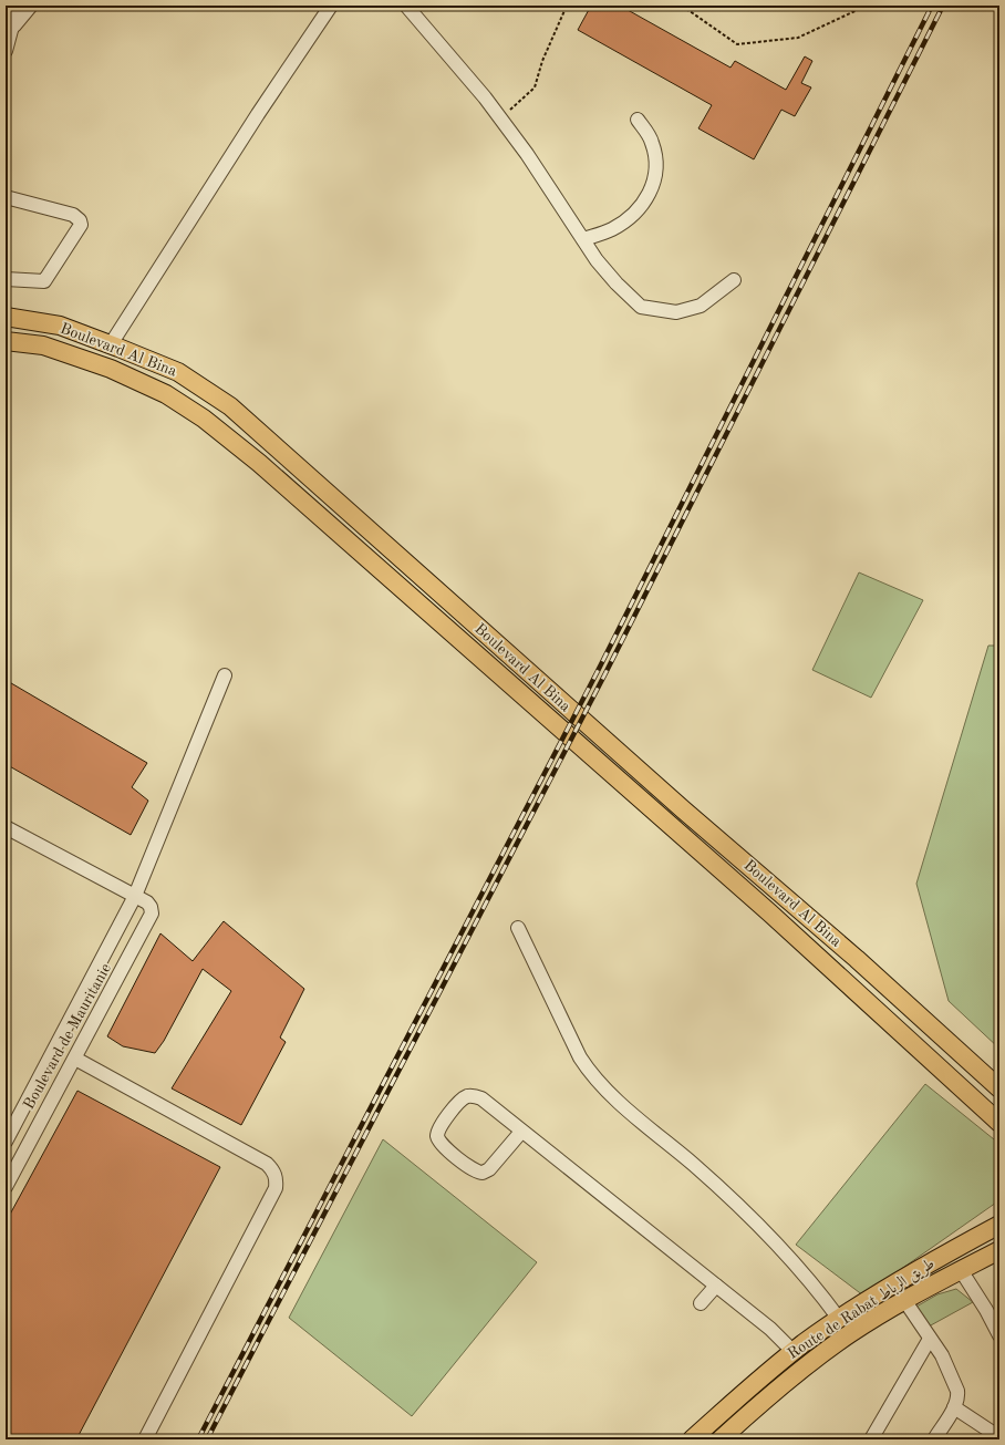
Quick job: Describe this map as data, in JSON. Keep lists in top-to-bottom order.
{
  "streets": {
    "main road": ["Boulevard Al Bina", "Route de Rabat طريق الرباط"],
    "street": ["Boulevard de Mauritanie"]
  }
}
